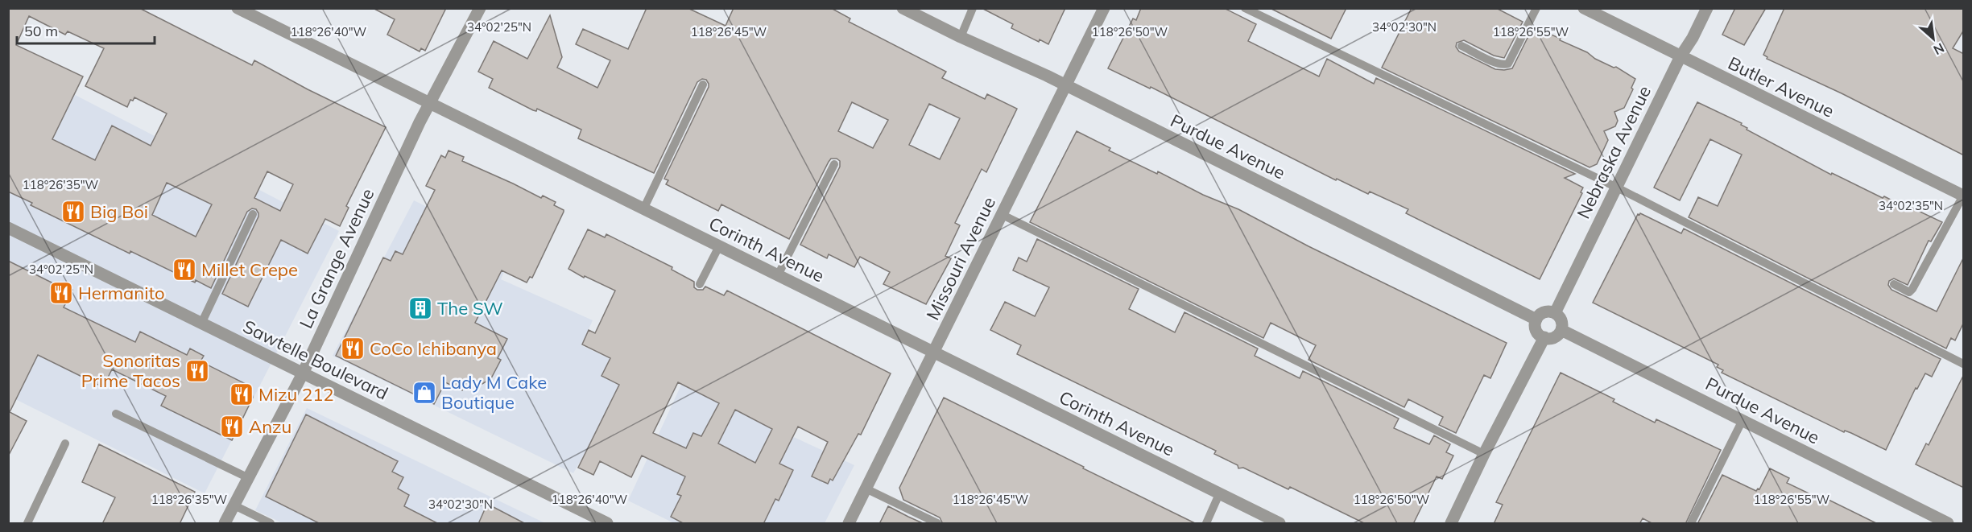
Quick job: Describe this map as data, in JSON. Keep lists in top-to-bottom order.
{
  "streets": {
    "street": [
      "Butler Avenue",
      "Purdue Avenue",
      "Nebraska Avenue",
      "Corinth Avenue",
      "La Grange Avenue",
      "Missouri Avenue",
      "Sawtelle Boulevard"
    ]
  },
  "crossings": [
    ["Butler Avenue", "Nebraska Avenue"],
    ["Purdue Avenue", "Nebraska Avenue"],
    ["Purdue Avenue", "Missouri Avenue"],
    ["Corinth Avenue", "La Grange Avenue"],
    ["Corinth Avenue", "Missouri Avenue"],
    ["La Grange Avenue", "Sawtelle Boulevard"]
  ],
  "places": {
    "restaurant": [
      "Big Boi",
      "Millet Crepe",
      "Hermanito",
      "CoCo Ichibanya",
      "Sonoritas Prime Tacos",
      "Mizu 212",
      "Anzu"
    ],
    "building": ["The SW"],
    "shop": ["Lady M Cake Boutique"]
  },
  "scale_bar": "50 m",
  "north": "bottom right",
  "coordinates": [
    "34°02'25\"N",
    "34°02'30\"N",
    "118°26'40\"W",
    "118°26'45\"W",
    "118°26'50\"W",
    "118°26'55\"W",
    "118°26'35\"W",
    "34°02'35\"N"
  ]
}
